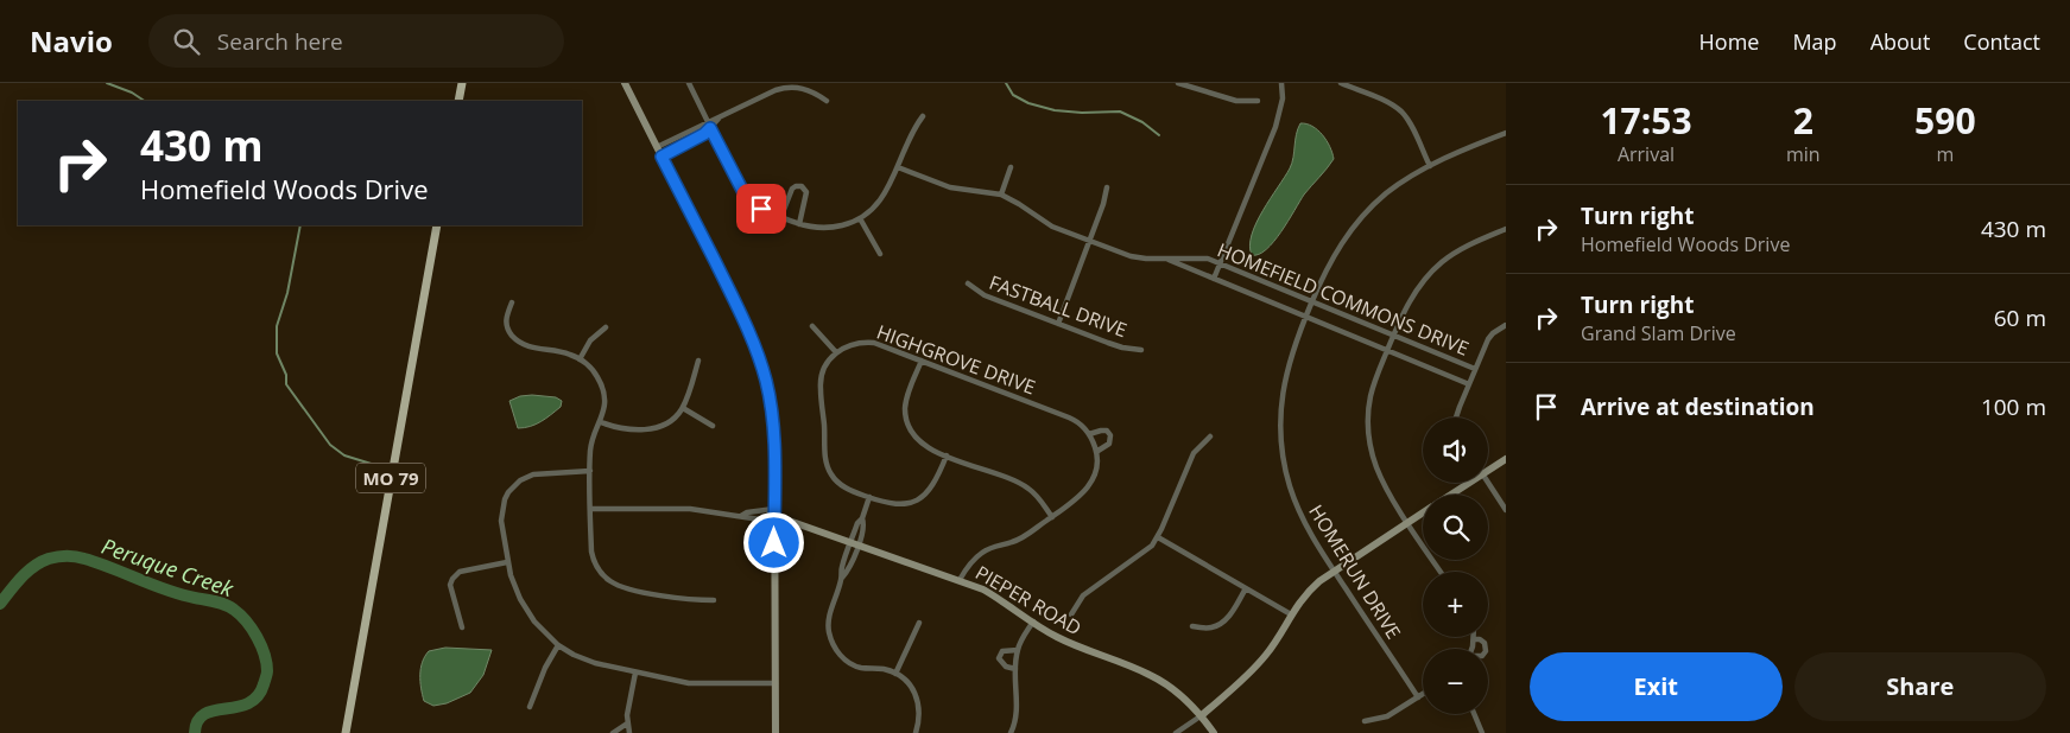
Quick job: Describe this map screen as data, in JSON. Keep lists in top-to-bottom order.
{
  "streets": {
    "main road": ["MO 79"],
    "street": [
      "HOMEFIELD COMMONS DRIVE",
      "FASTBALL DRIVE",
      "HIGHGROVE DRIVE",
      "HOMERUN DRIVE",
      "PIEPER ROAD"
    ]
  },
  "crossings": [
    ["HOMEFIELD COMMONS DRIVE", "HOMERUN DRIVE"],
    ["HIGHGROVE DRIVE", "PIEPER ROAD"]
  ],
  "water": ["Peruque Creek"],
  "page": {
    "header": "Navio",
    "search": "Search here",
    "nav": [
      "Home",
      "Map",
      "About",
      "Contact"
    ],
    "eta": [
      "17:53",
      "Arrival",
      "2",
      "min",
      "590",
      "m"
    ],
    "turn": ["430 m", "Homefield Woods Drive"],
    "list": [
      {
        "name": "Turn right",
        "note": "Homefield Woods Drive",
        "value": "430 m"
      },
      {
        "name": "Turn right",
        "note": "Grand Slam Drive",
        "value": "60 m"
      },
      {
        "name": "Arrive at destination",
        "value": "100 m"
      }
    ],
    "map_buttons": ["+", "−"],
    "buttons": ["Exit", "Share"]
  }
}
